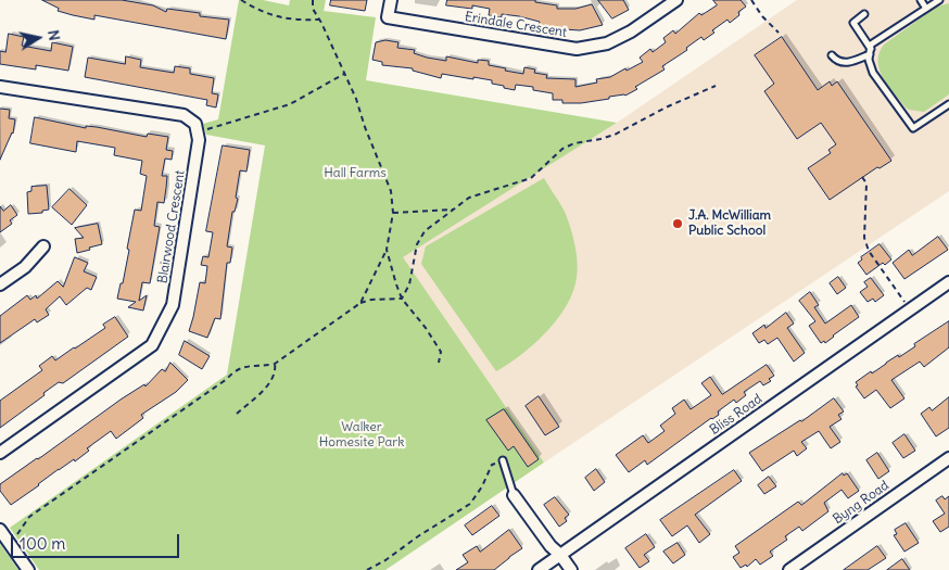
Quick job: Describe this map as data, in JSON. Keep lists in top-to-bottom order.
{
  "streets": {
    "street": [
      "Erindale Crescent",
      "Blairwood Crescent",
      "Bliss Road",
      "Byng Road"
    ]
  },
  "parks": ["Hall Farms", "Walker Homesite Park"],
  "places": ["J.A. McWilliam Public School"],
  "scale_bar": "100 m",
  "north": "right"
}
